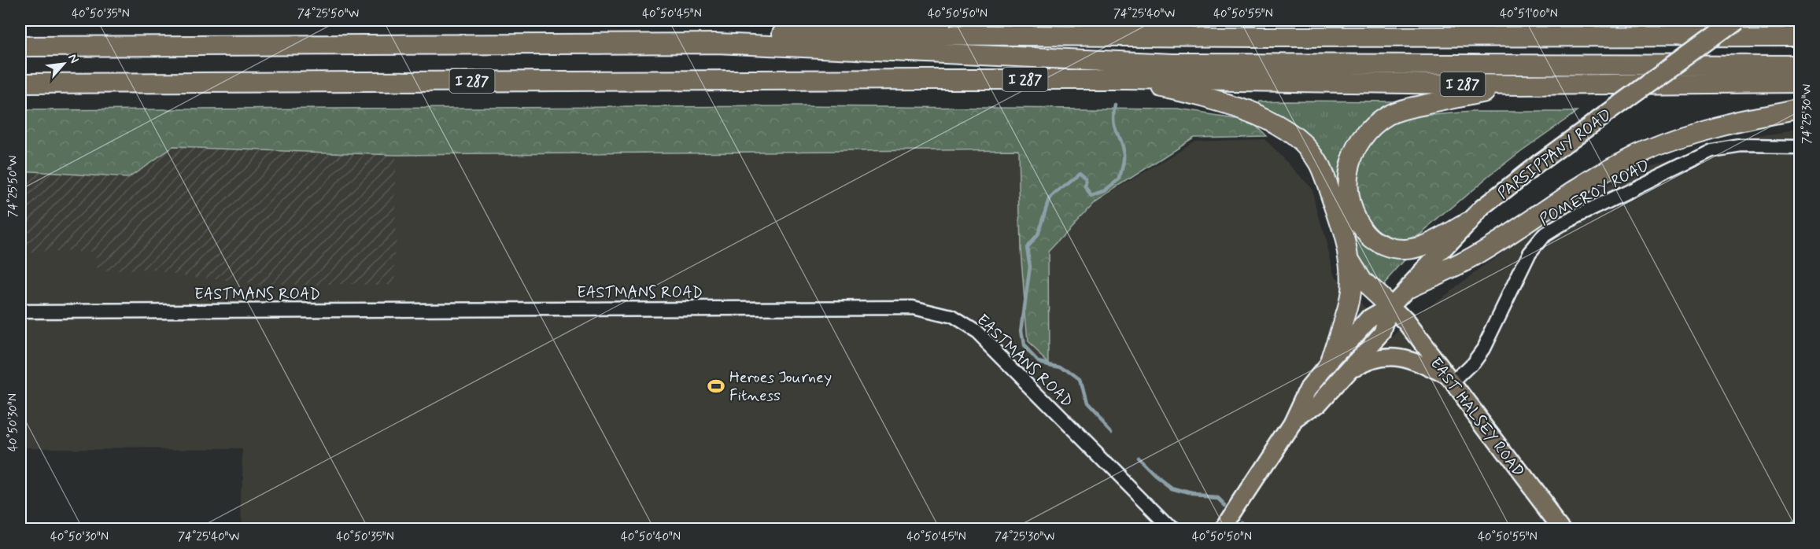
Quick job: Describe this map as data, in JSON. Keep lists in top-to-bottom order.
{
  "streets": {
    "highway": ["I 287"],
    "main road": ["PARSIPPANY ROAD", "EAST HALSEY ROAD"],
    "street": ["POMEROY ROAD", "EASTMANS ROAD"]
  },
  "crossings": [
    ["PARSIPPANY ROAD", "EAST HALSEY ROAD"],
    ["POMEROY ROAD", "EAST HALSEY ROAD"]
  ],
  "places": {
    "sports": ["Heroes Journey Fitness"]
  },
  "north": "top right",
  "coordinates": [
    "40°50'35\"N",
    "74°25'50\"W",
    "40°50'45\"N",
    "40°50'50\"N",
    "74°25'40\"W",
    "40°50'55\"N",
    "40°51'00\"N",
    "74°25'30\"W",
    "40°50'30\"N",
    "40°50'40\"N"
  ]
}
